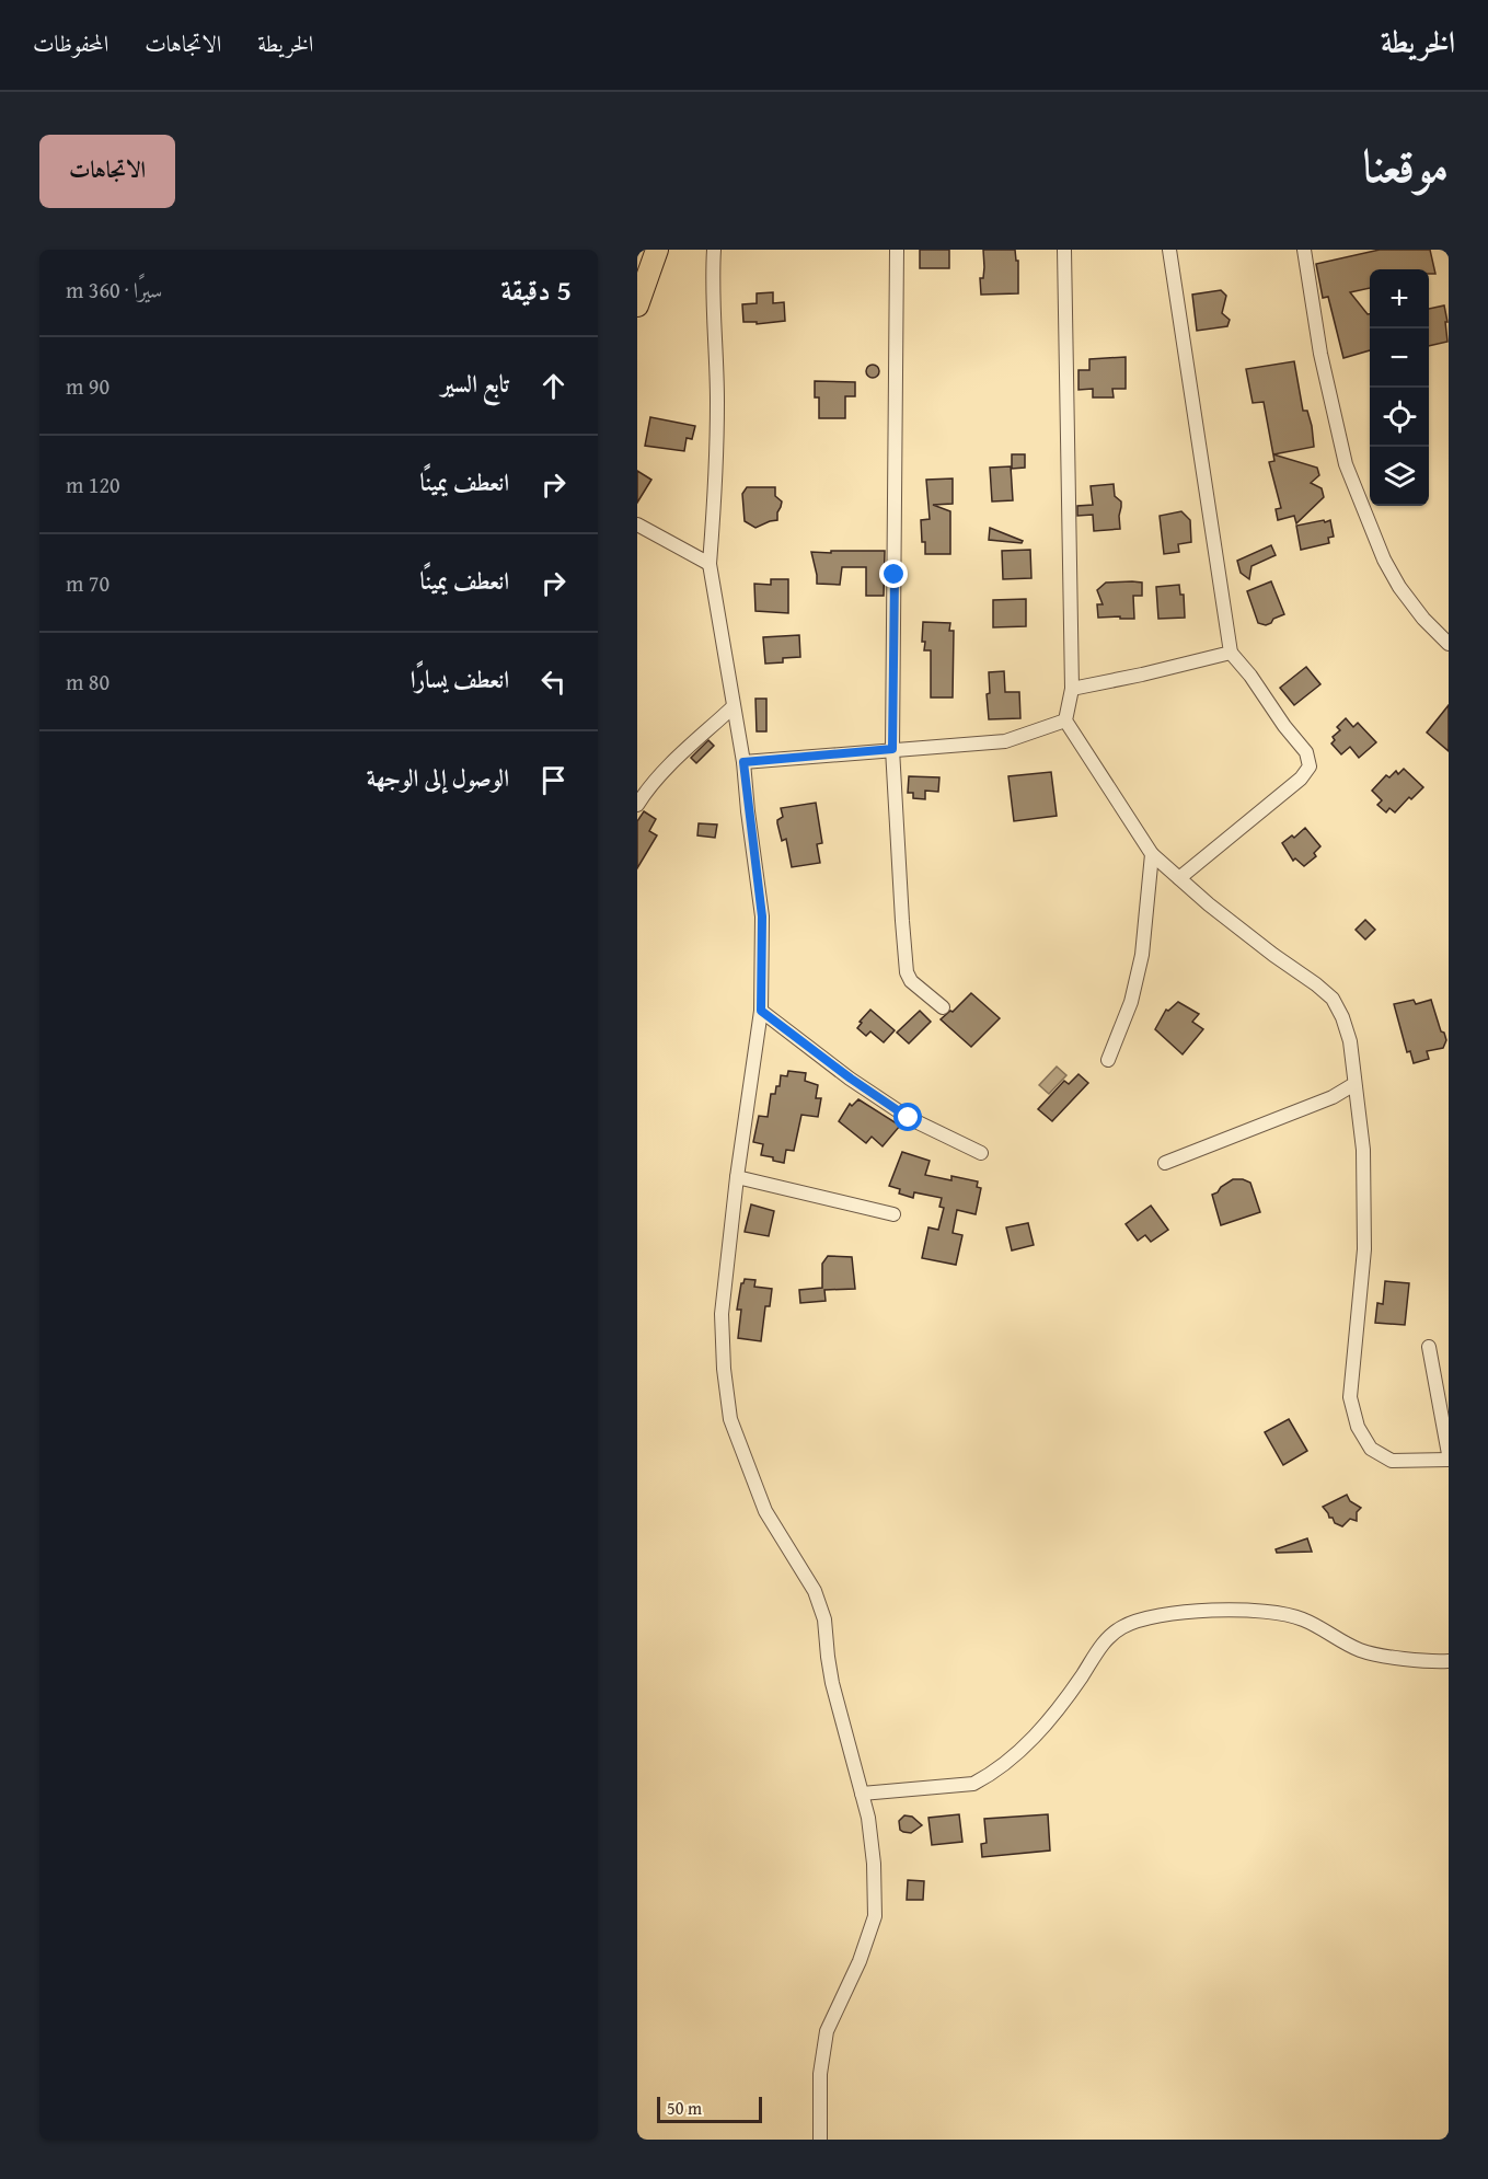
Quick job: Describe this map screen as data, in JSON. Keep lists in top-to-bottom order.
{
  "scale_bar": "50 m",
  "page": {
    "header": "الخريطة",
    "nav": ["الخريطة", "الاتجاهات", "المحفوظات"],
    "title": "موقعنا",
    "buttons": "الاتجاهات",
    "heading": ["5 دقيقة", "سيرًا · 360 m"],
    "map_buttons": ["+", "−"],
    "list": [
      ["تابع السير", "90 m"],
      ["انعطف يمينًا", "120 m"],
      ["انعطف يمينًا", "70 m"],
      ["انعطف يسارًا", "80 m"],
      "الوصول إلى الوجهة"
    ],
    "scale": "50 m"
  }
}
